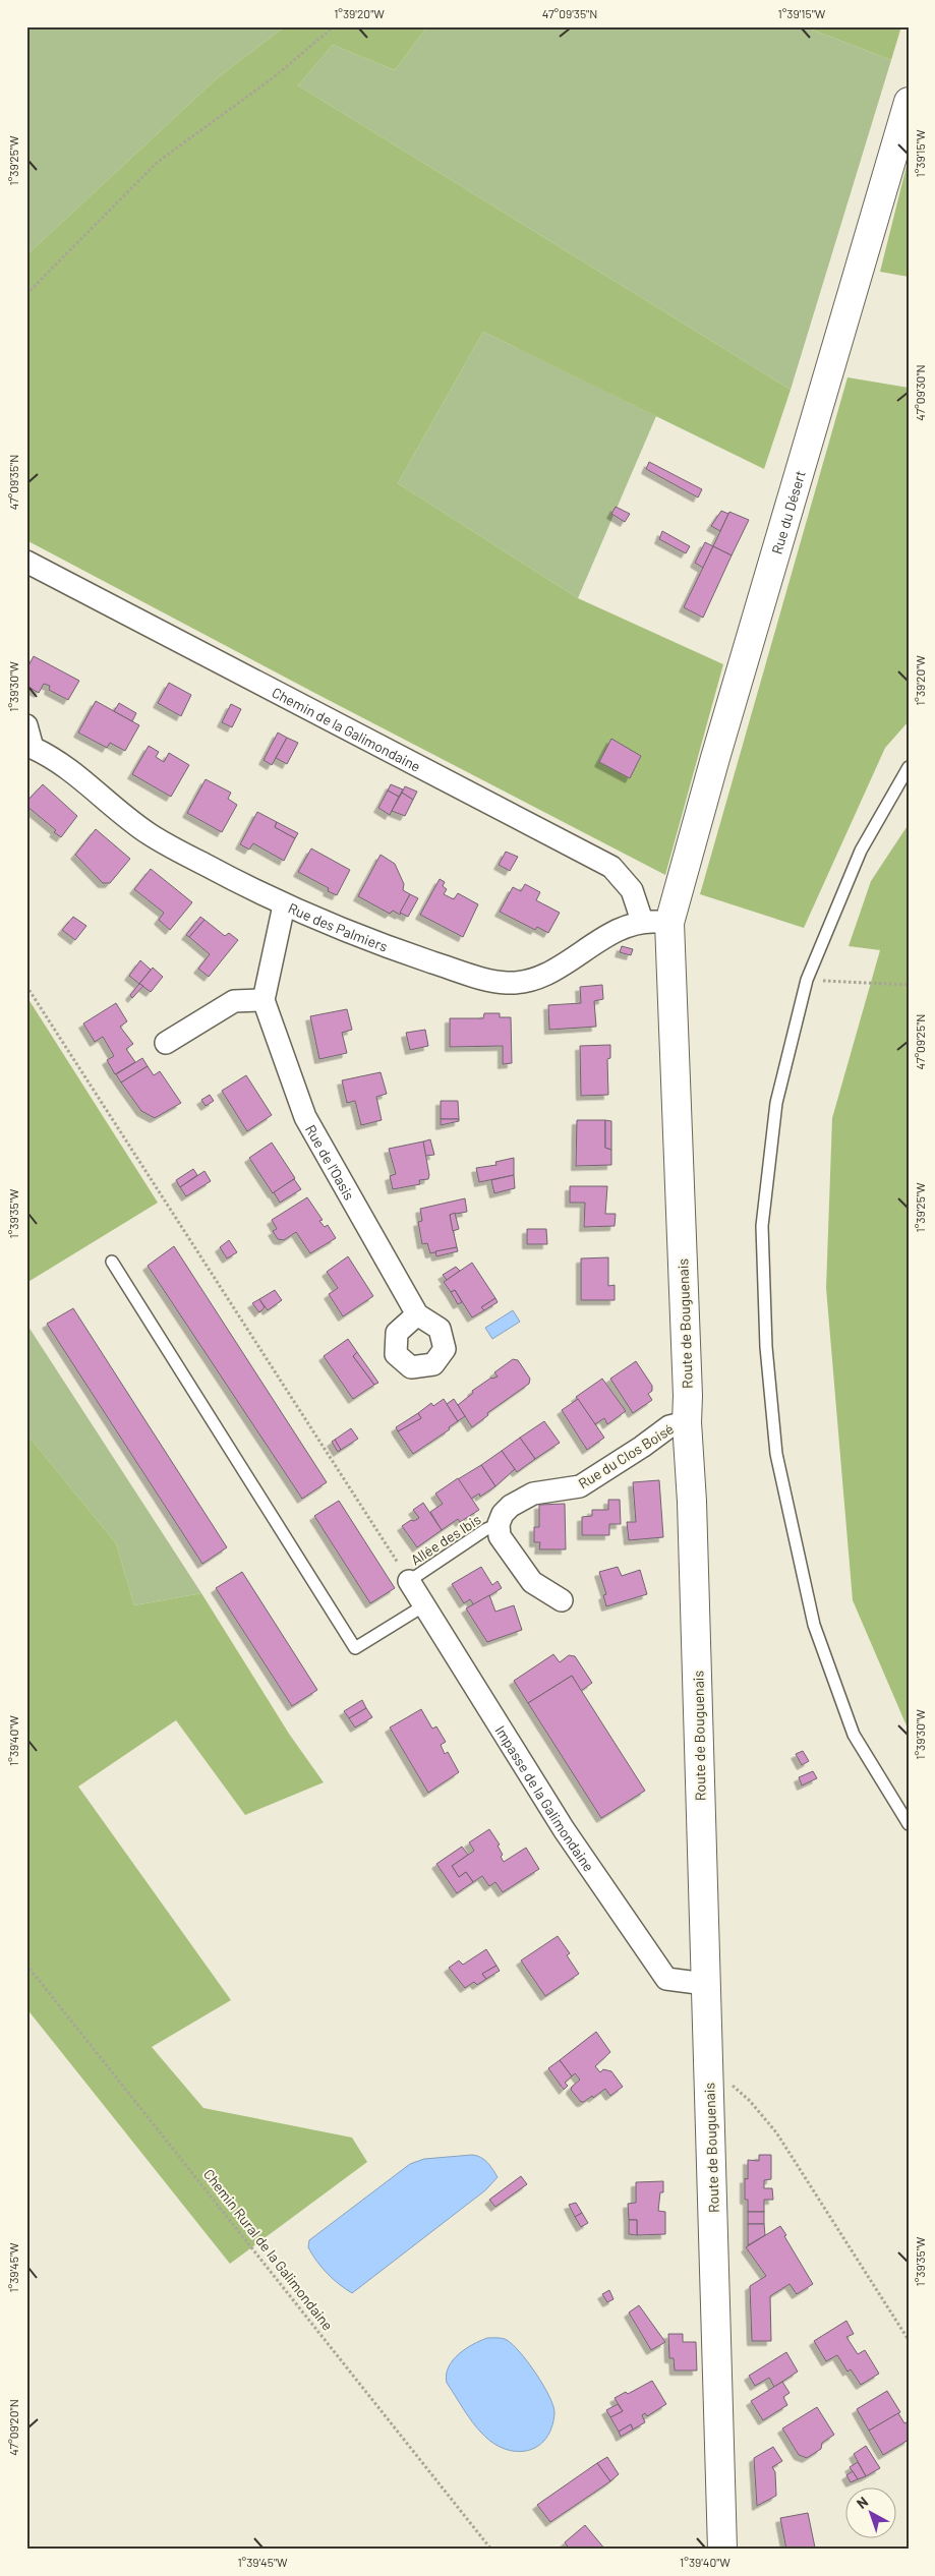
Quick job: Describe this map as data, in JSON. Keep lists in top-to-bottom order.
{
  "streets": {
    "street": [
      "Rue du Désert",
      "Chemin de la Galimondaine",
      "Rue des Palmiers",
      "Rue de l'Oasis",
      "Route de Bouguenais",
      "Rue du Clos Boisé",
      "Impasse de la Galimondaine"
    ],
    "lane": ["Allée des Ibis"],
    "path": ["Chemin Rural de la Galimondaine"]
  },
  "crossings": [
    ["Rue du Désert", "Chemin de la Galimondaine"],
    ["Rue du Désert", "Rue des Palmiers"],
    ["Rue du Désert", "Route de Bouguenais"],
    ["Chemin de la Galimondaine", "Rue des Palmiers"],
    ["Chemin de la Galimondaine", "Route de Bouguenais"],
    ["Rue des Palmiers", "Route de Bouguenais"],
    ["Route de Bouguenais", "Rue du Clos Boisé"],
    ["Route de Bouguenais", "Impasse de la Galimondaine"],
    ["Rue du Clos Boisé", "Allée des Ibis"],
    ["Allée des Ibis", "Impasse de la Galimondaine"]
  ],
  "north": "top left",
  "coordinates": [
    "1°39'20\"W",
    "47°09'35\"N",
    "1°39'15\"W",
    "1°39'25\"W",
    "47°09'30\"N",
    "1°39'30\"W",
    "47°09'25\"N",
    "1°39'35\"W",
    "1°39'40\"W",
    "1°39'45\"W",
    "47°09'20\"N"
  ]
}
